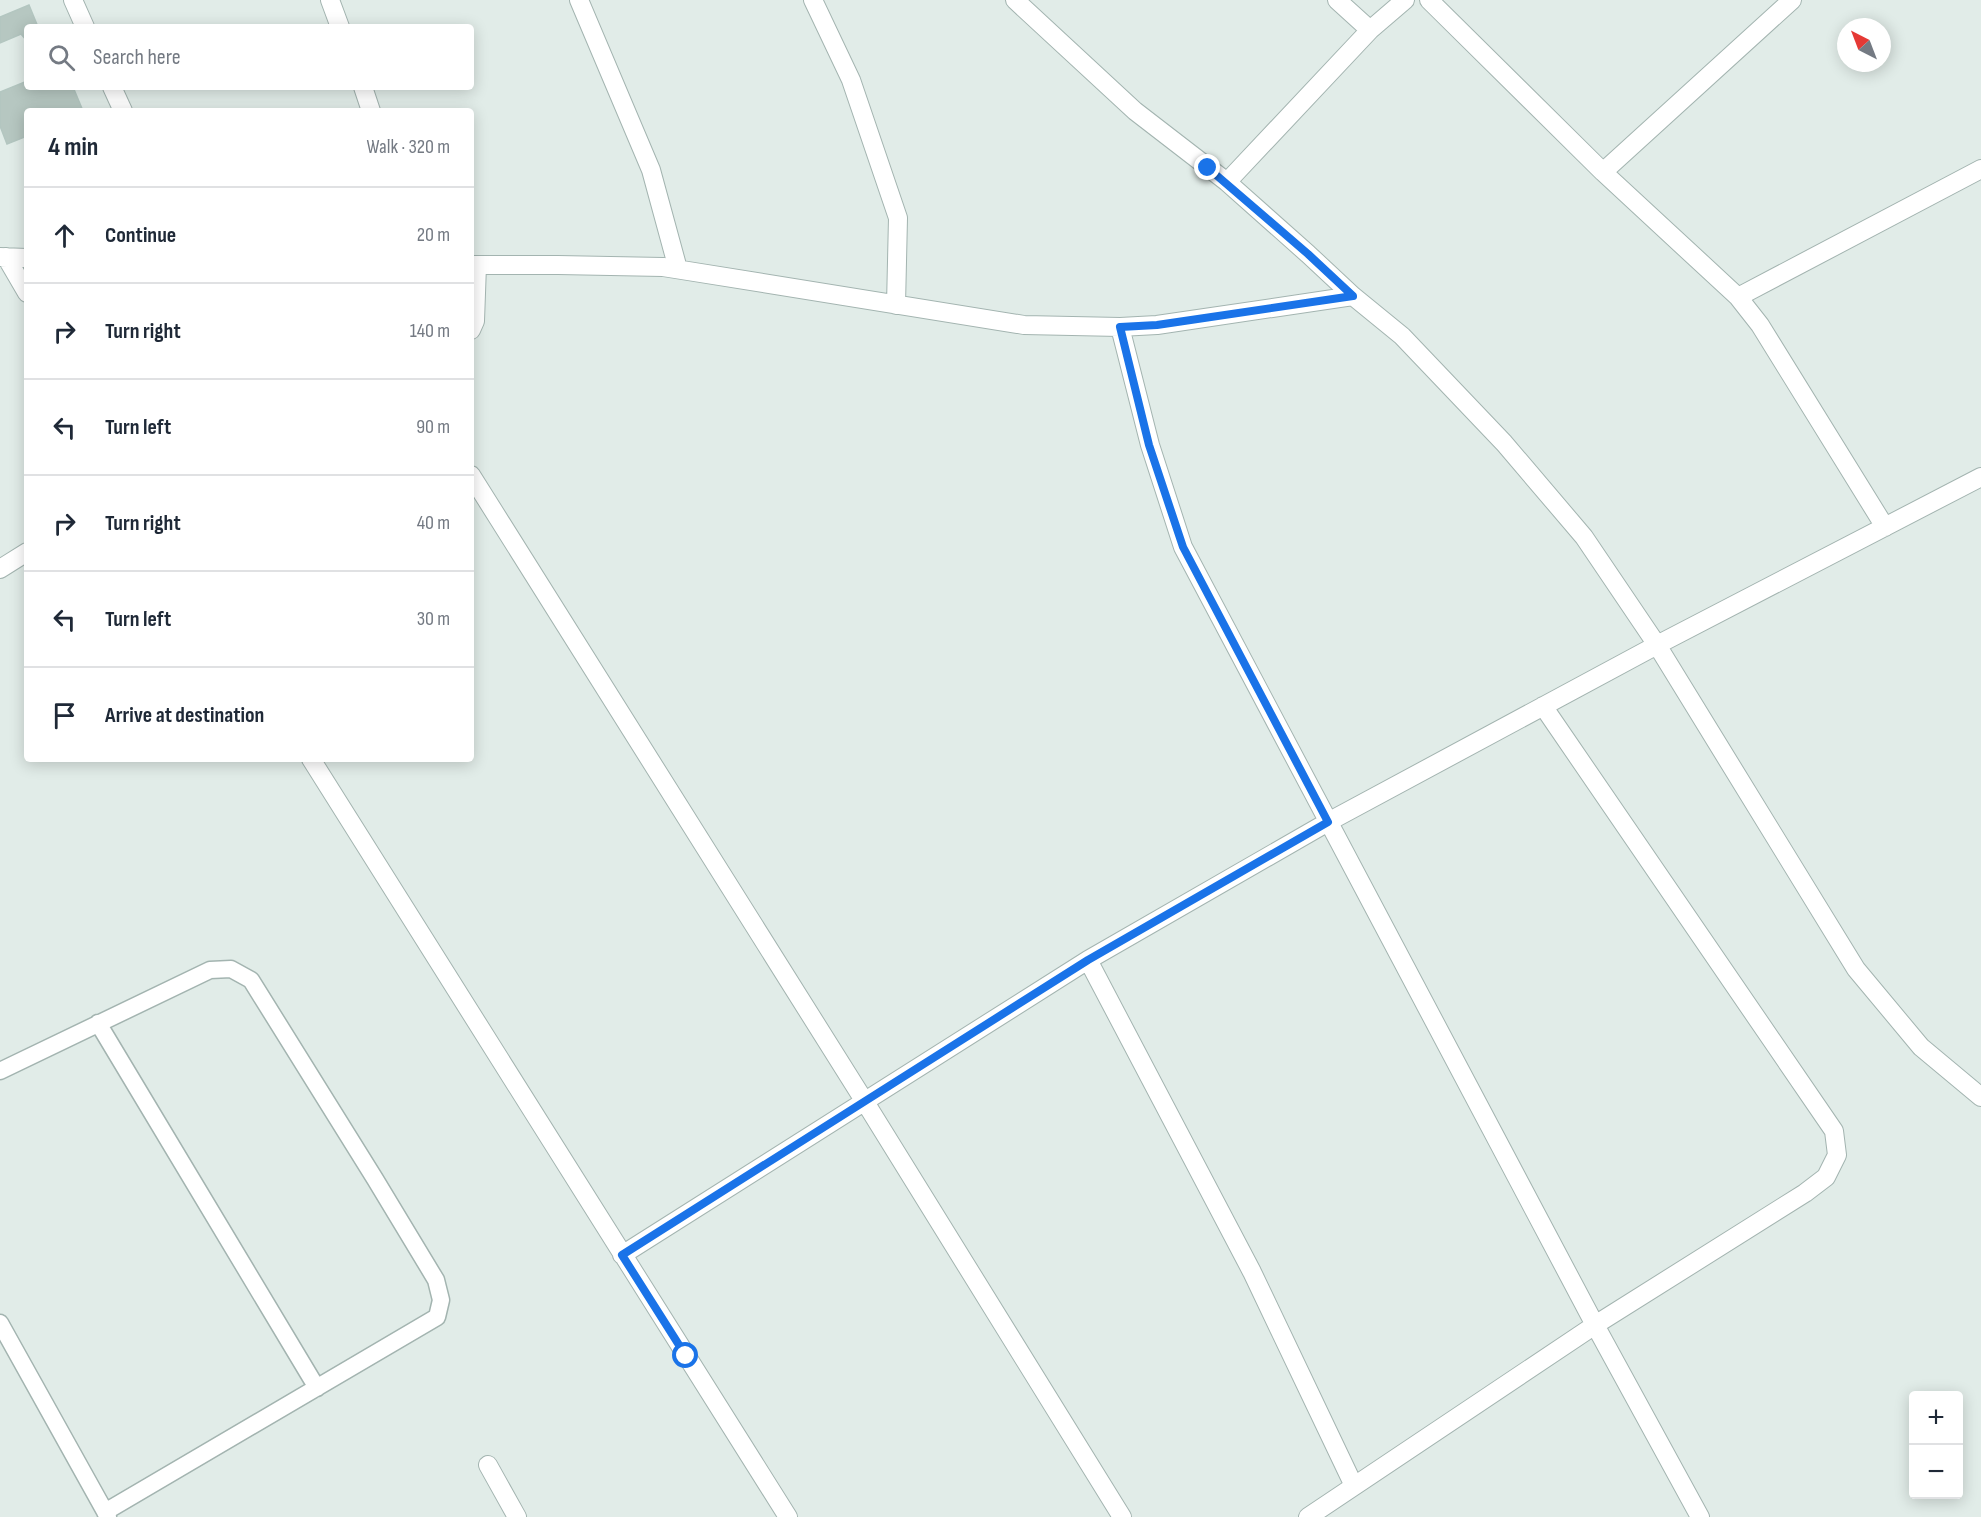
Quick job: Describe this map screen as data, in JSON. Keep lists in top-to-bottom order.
{
  "north": "top left",
  "page": {
    "search": "Search here",
    "heading": ["4 min", "Walk · 320 m"],
    "list": [
      ["Continue", "20 m"],
      ["Turn right", "140 m"],
      ["Turn left", "90 m"],
      ["Turn right", "40 m"],
      ["Turn left", "30 m"],
      "Arrive at destination"
    ],
    "map_buttons": ["+", "−"]
  }
}
